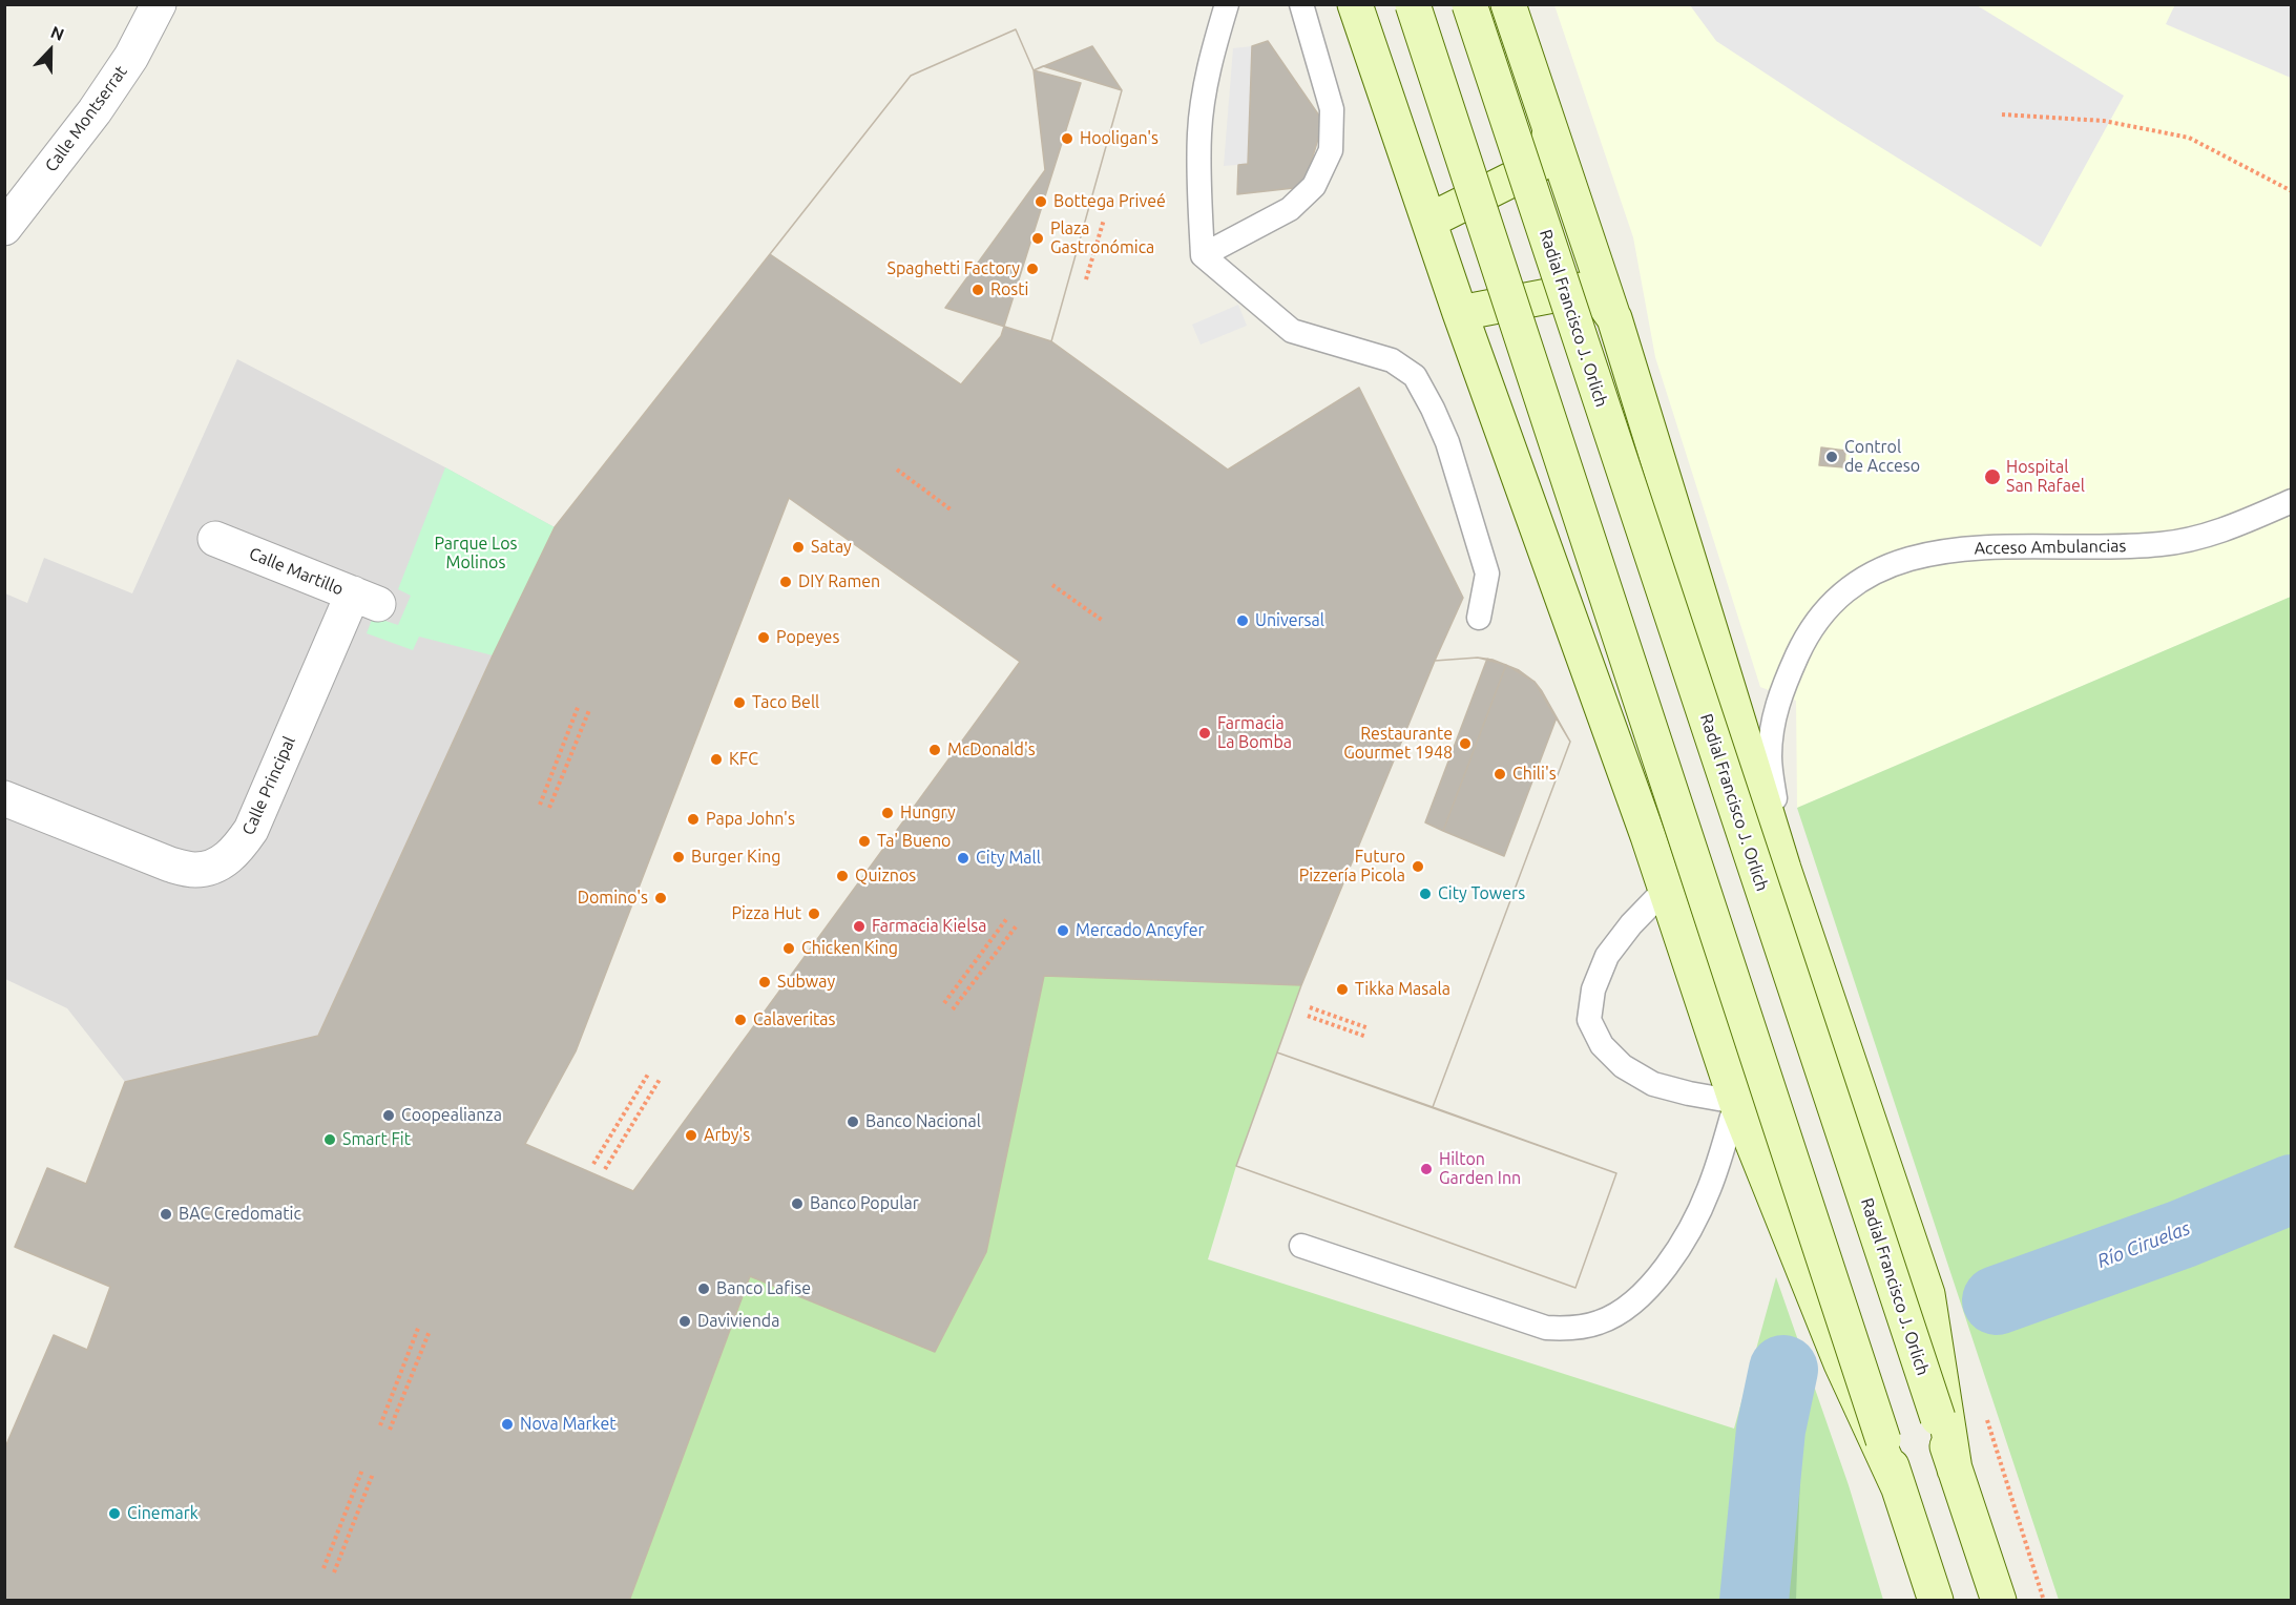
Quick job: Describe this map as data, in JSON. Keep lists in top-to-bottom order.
{
  "streets": {
    "main road": ["Radial Francisco J. Orlich"],
    "street": ["Calle Montserrat", "Calle Martillo", "Calle Principal"],
    "lane": ["Acceso Ambulancias"]
  },
  "crossings": [
    ["Calle Martillo", "Calle Principal"]
  ],
  "water": ["Río Ciruelas"],
  "parks": ["Parque Los Molinos"],
  "places": [
    "Hooligan's",
    "Bottega Priveé",
    "Plaza Gastronómica",
    "Spaghetti Factory",
    "Rosti",
    "Control de Acceso",
    "Hospital San Rafael",
    "Satay",
    "DIY Ramen",
    "Universal",
    "Popeyes",
    "Taco Bell",
    "Farmacia La Bomba",
    "Restaurante Gourmet 1948",
    "McDonald's",
    "KFC",
    "Chili's",
    "Hungry",
    "Papa John's",
    "Ta' Bueno",
    "Burger King",
    "City Mall",
    "Futuro Pizzería Picola",
    "Quiznos",
    "City Towers",
    "Domino's",
    "Pizza Hut",
    "Farmacia Kielsa",
    "Mercado Ancyfer",
    "Chicken King",
    "Subway",
    "Tikka Masala",
    "Calaveritas",
    "Coopealianza",
    "Banco Nacional",
    "Arby's",
    "Smart Fit",
    "Hilton Garden Inn",
    "Banco Popular",
    "BAC Credomatic",
    "Banco Lafise",
    "Davivienda",
    "Nova Market",
    "Cinemark"
  ],
  "north": "top"
}
